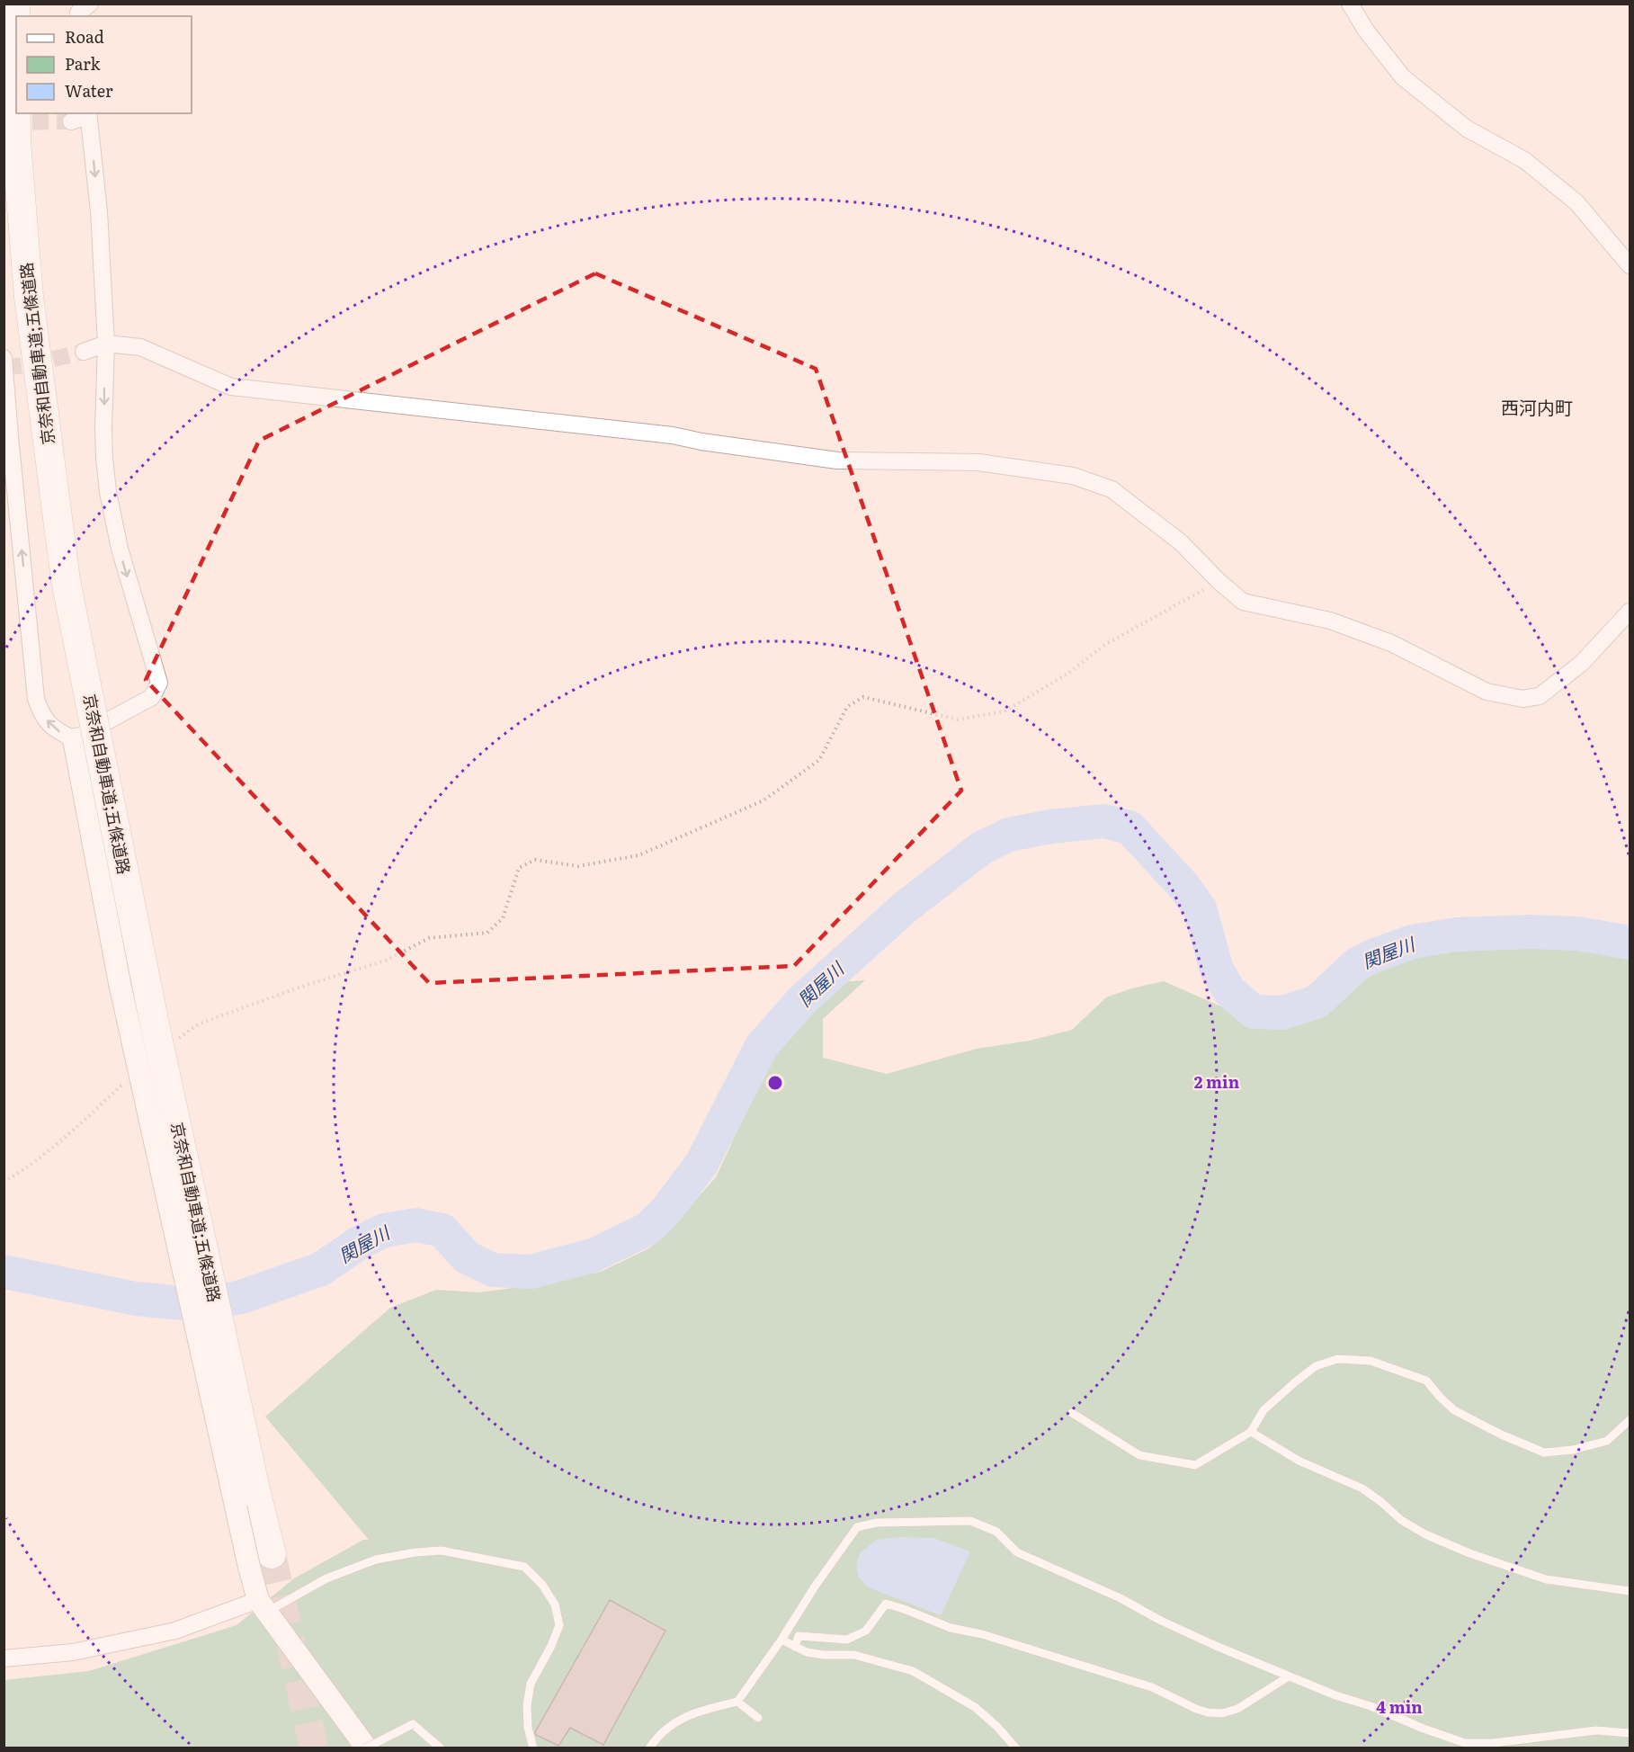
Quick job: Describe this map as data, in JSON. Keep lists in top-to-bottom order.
{
  "streets": {
    "highway": ["京奈和自動車道;五條道路"]
  },
  "districts": ["西河内町"],
  "water": ["関屋川"],
  "legend": ["Road", "Park", "Water"],
  "rings": ["2 min", "4 min"]
}
